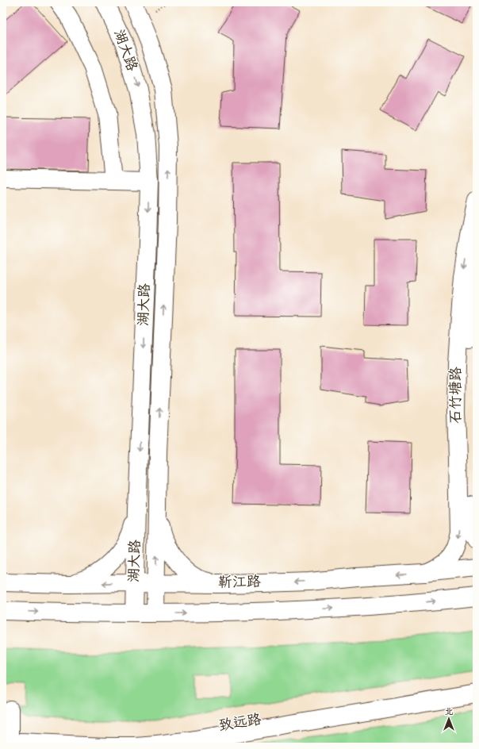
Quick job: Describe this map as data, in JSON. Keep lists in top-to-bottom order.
{
  "streets": {
    "main road": [
      "湖大路",
      "石竹塘路",
      "靳江路",
      "致远路"
    ]
  },
  "crossings": [
    ["湖大路", "靳江路"],
    ["石竹塘路", "靳江路"]
  ],
  "north": "top"
}
